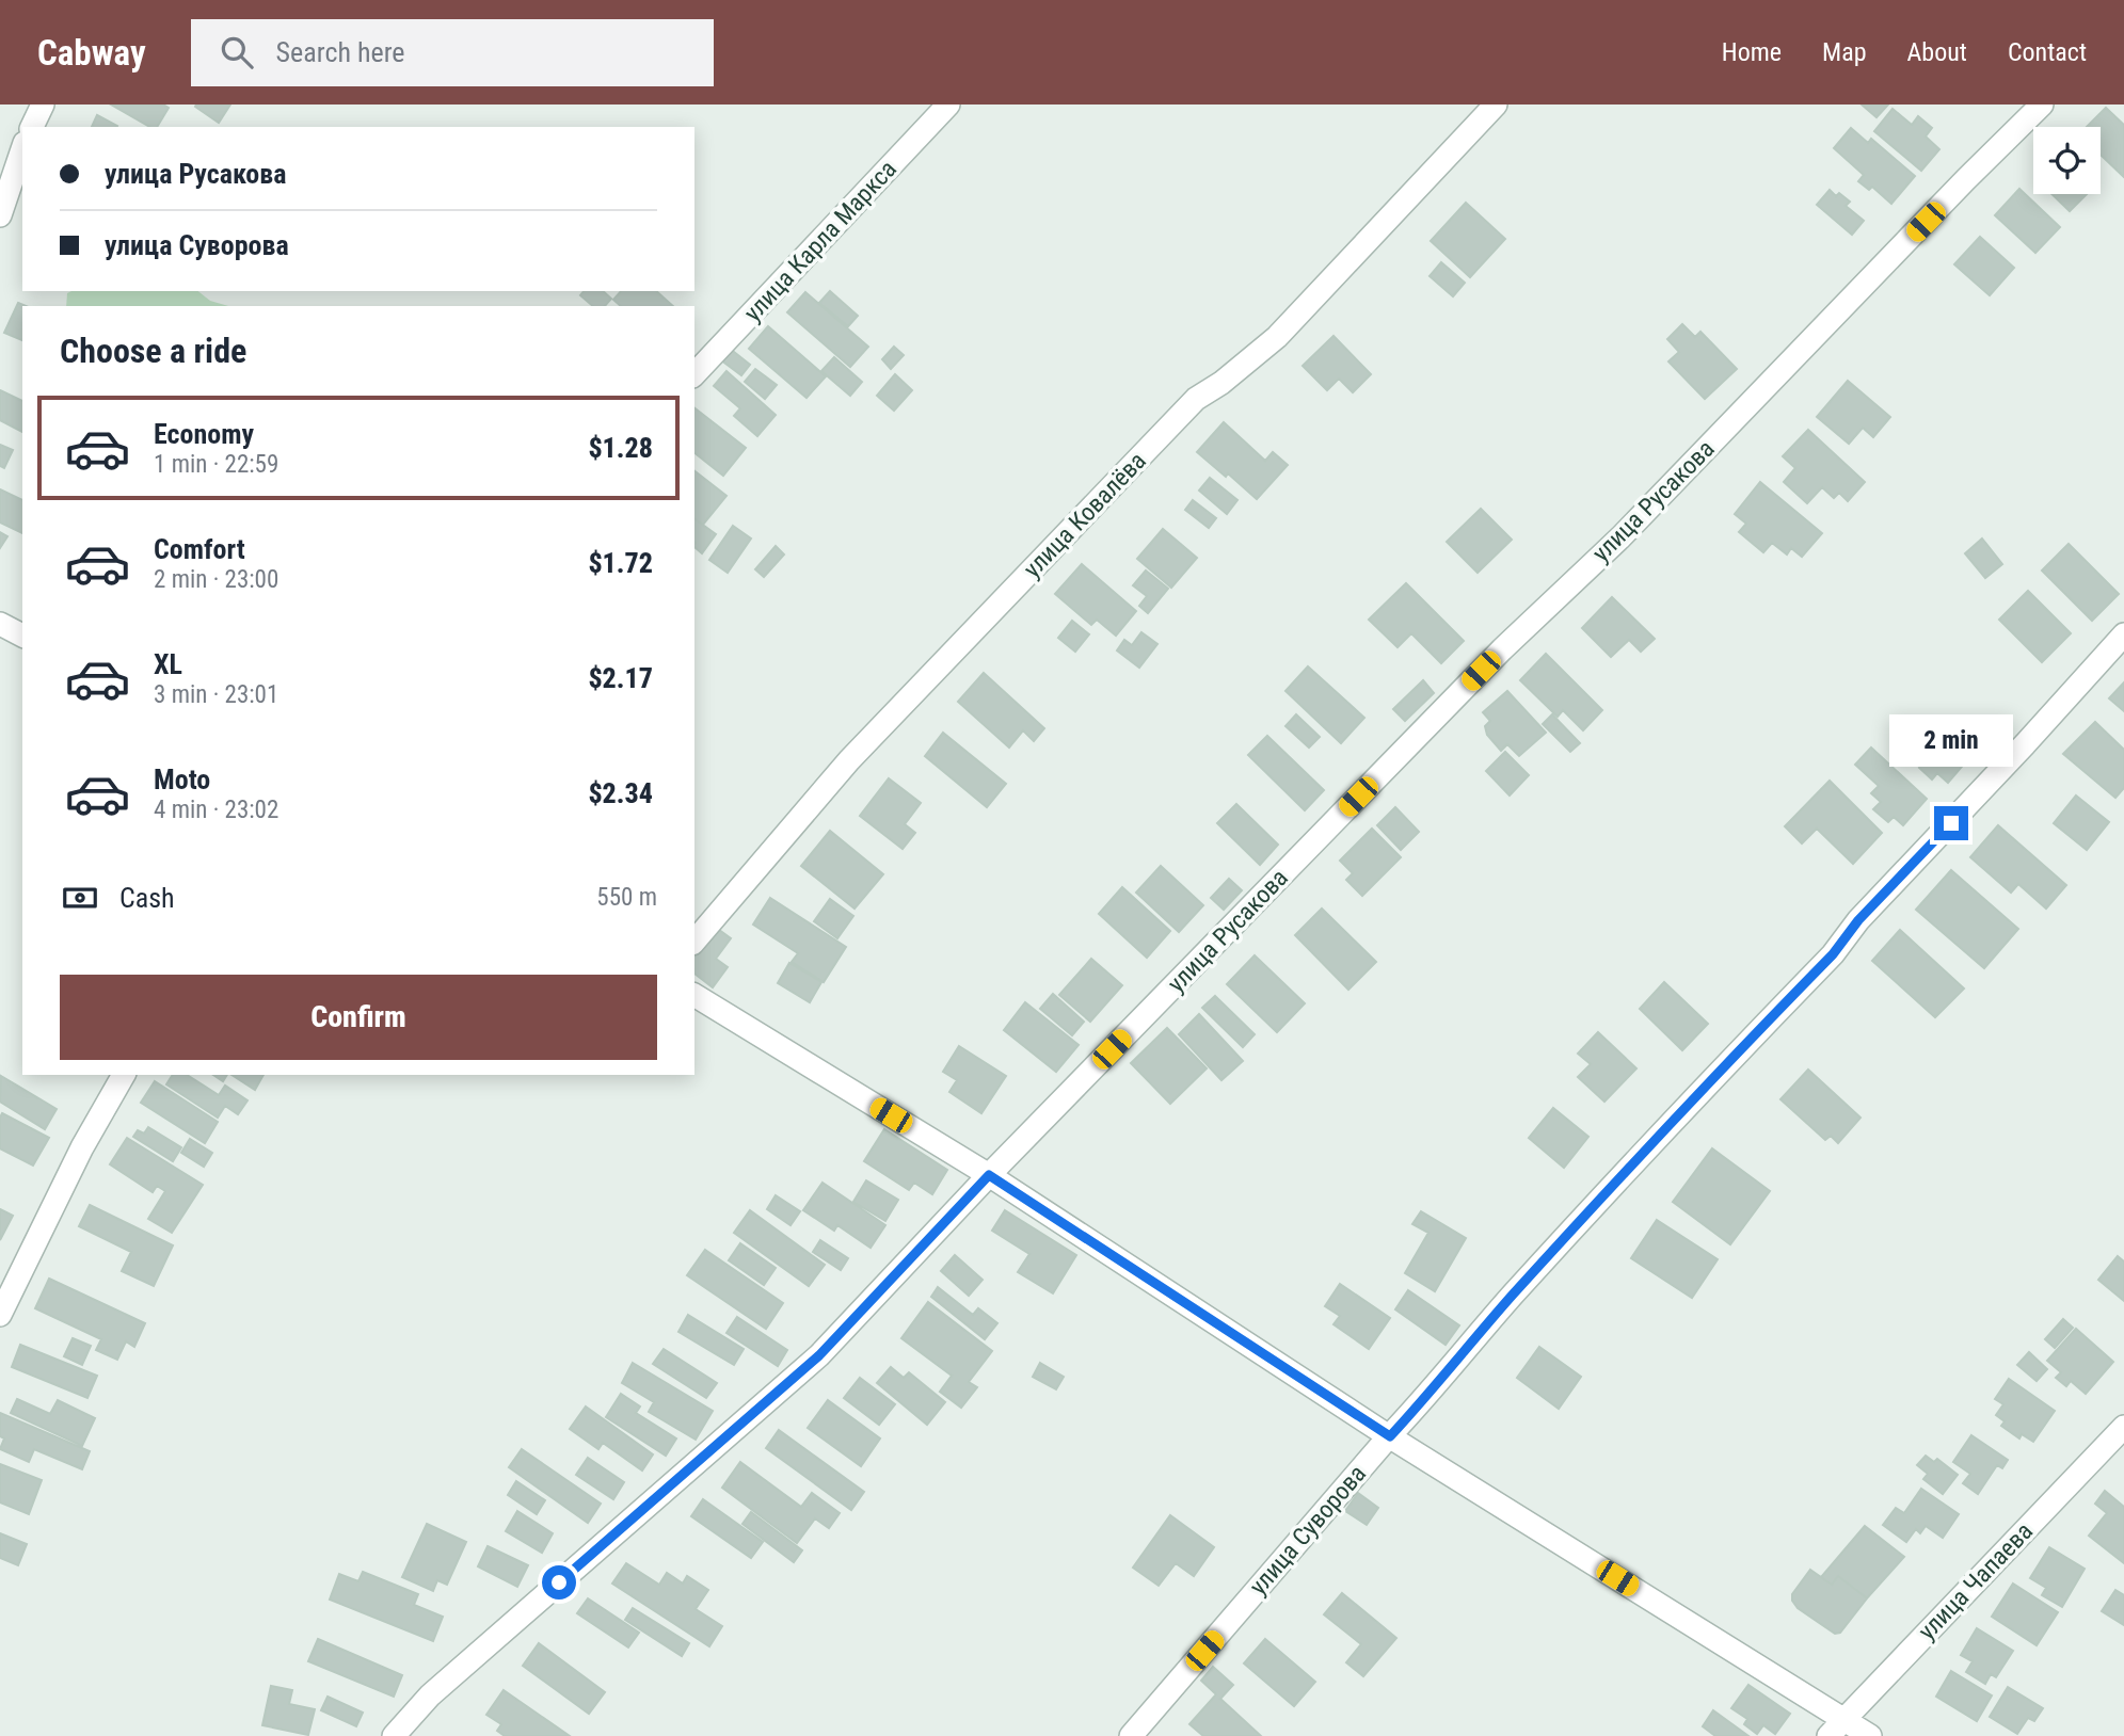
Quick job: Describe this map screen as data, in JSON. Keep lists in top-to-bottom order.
{
  "streets": {
    "street": [
      "улица Карла Маркса",
      "улица Русакова",
      "улица Ковалёва",
      "улица Суворова",
      "улица Чапаева"
    ]
  },
  "page": {
    "header": "Cabway",
    "search": "Search here",
    "nav": [
      "Home",
      "Map",
      "About",
      "Contact"
    ],
    "banner": ["улица Русакова", "улица Суворова"],
    "heading": "Choose a ride",
    "list": [
      {
        "name": "Economy",
        "note": "1 min · 22:59",
        "value": "$1.28"
      },
      {
        "name": "Comfort",
        "note": "2 min · 23:00",
        "value": "$1.72"
      },
      {
        "name": "XL",
        "note": "3 min · 23:01",
        "value": "$2.17"
      },
      {
        "name": "Moto",
        "note": "4 min · 23:02",
        "value": "$2.34"
      }
    ],
    "bubble": "2 min",
    "pay": ["Cash", "550 m"],
    "buttons": "Confirm"
  }
}
